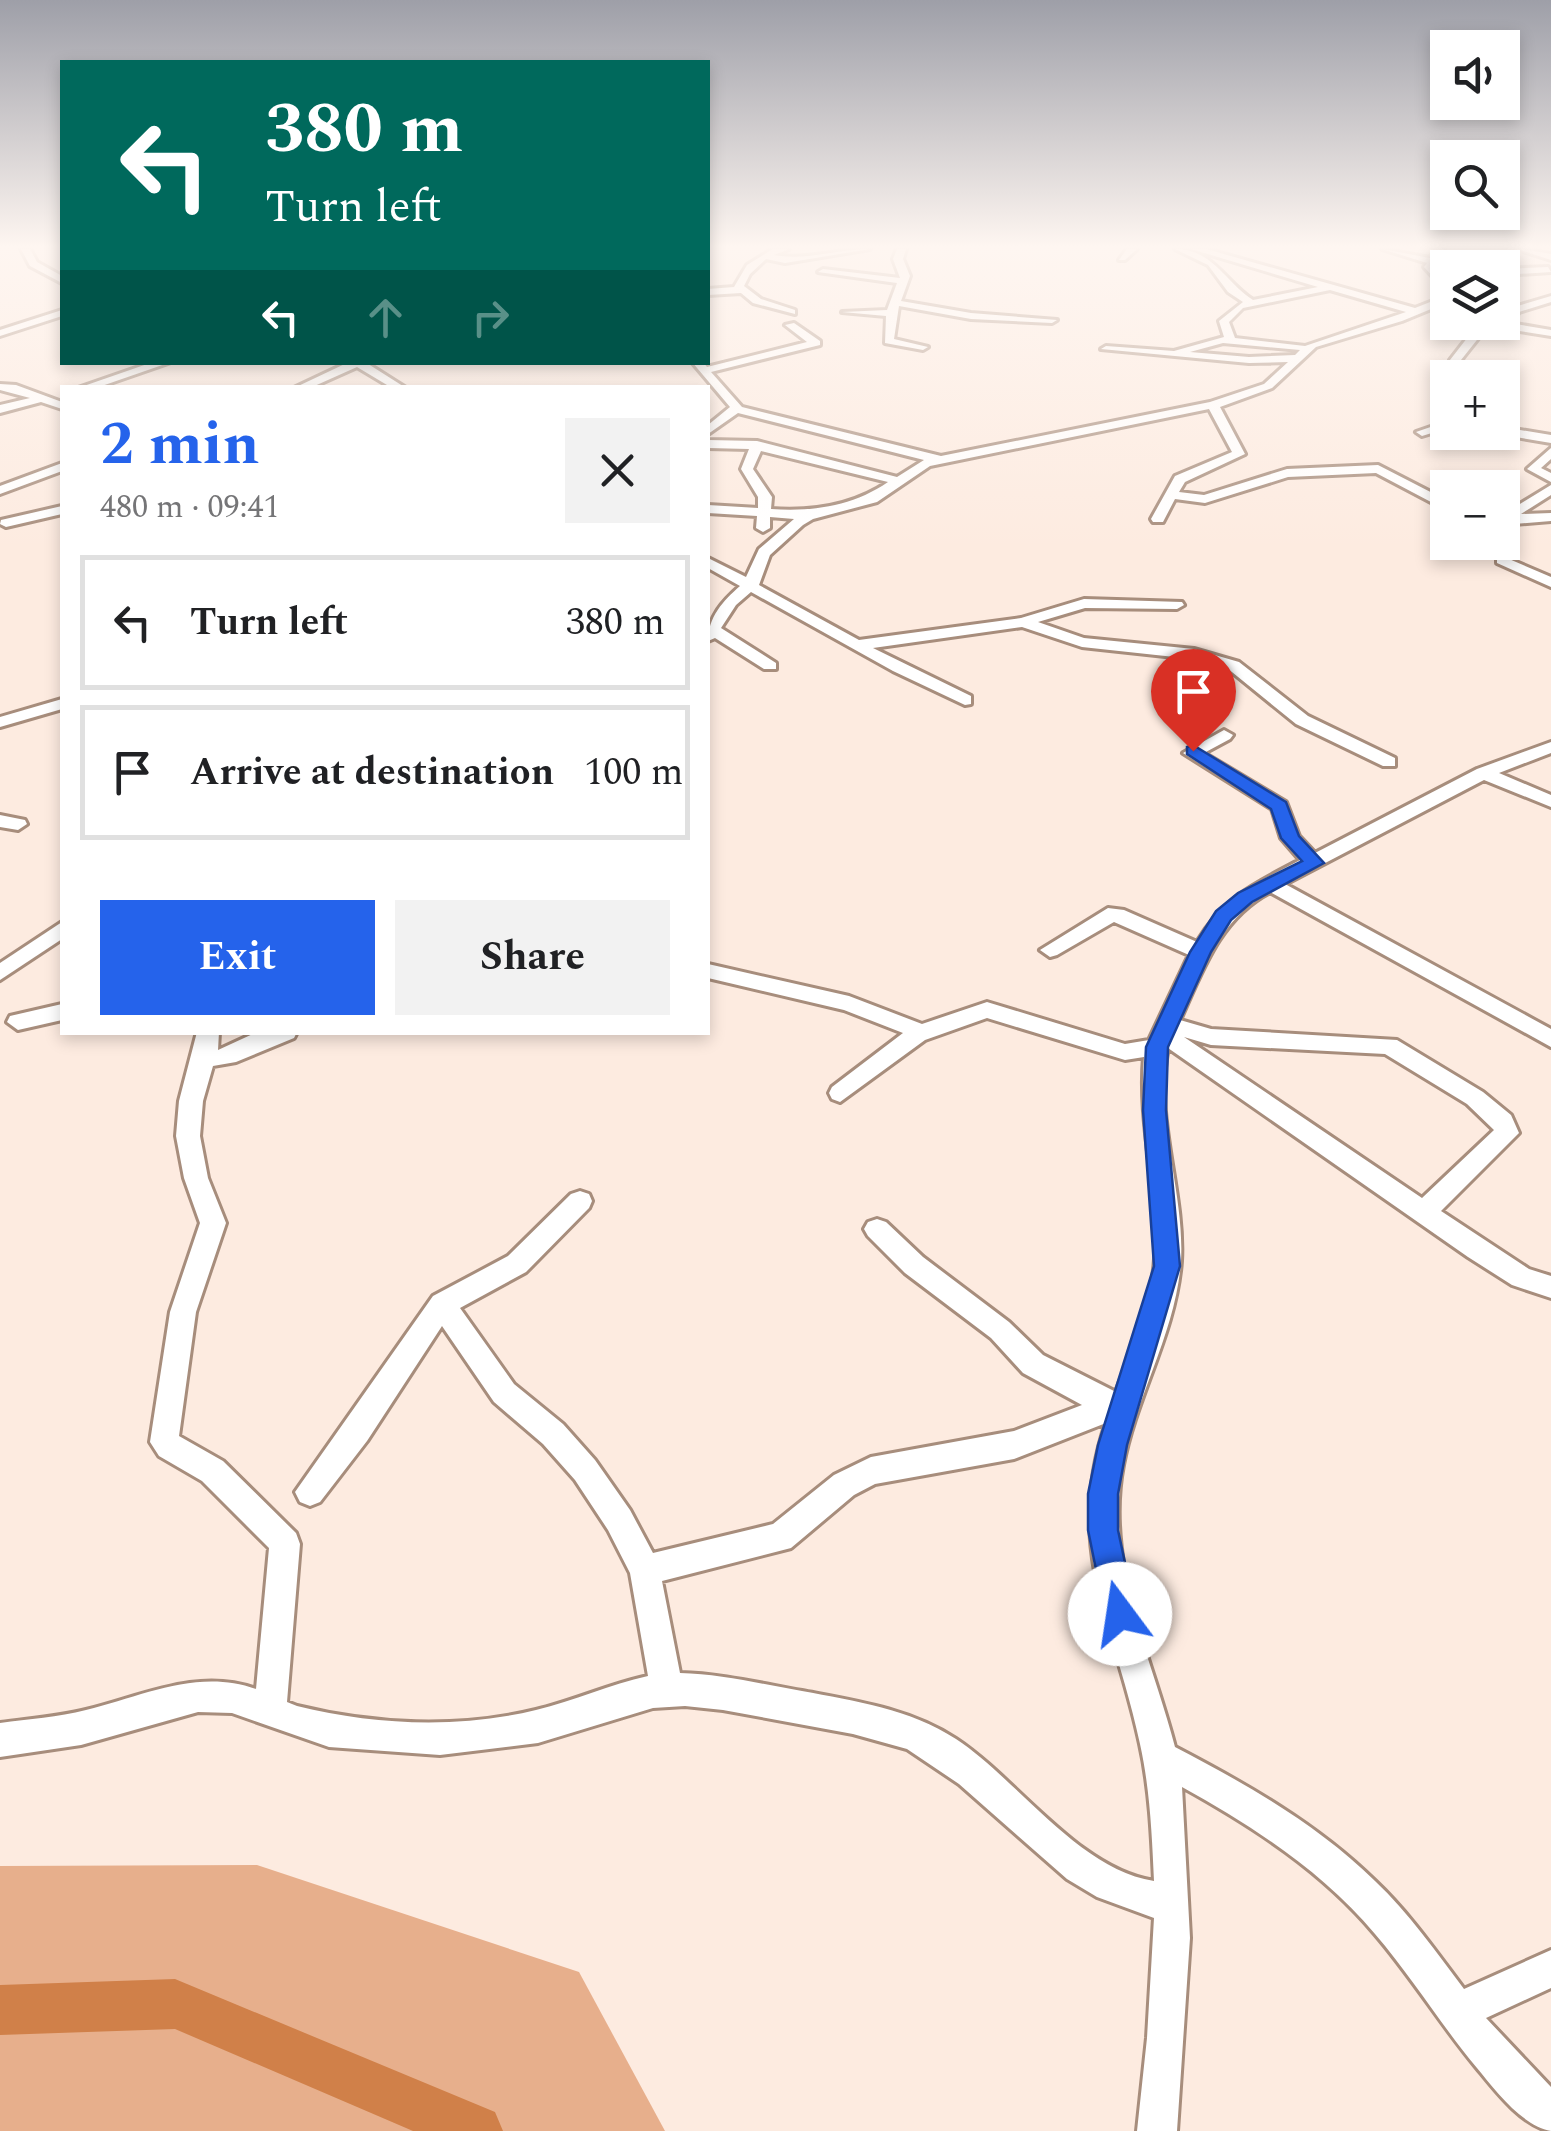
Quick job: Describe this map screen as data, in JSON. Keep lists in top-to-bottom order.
{
  "page": {
    "map_buttons": ["+", "−"],
    "turn": ["380 m", "Turn left"],
    "heading": ["2 min", "480 m · 09:41"],
    "list": [
      {
        "name": "Turn left",
        "value": "380 m"
      },
      {
        "name": "Arrive at destination",
        "value": "100 m"
      }
    ],
    "buttons": ["Exit", "Share"]
  }
}
